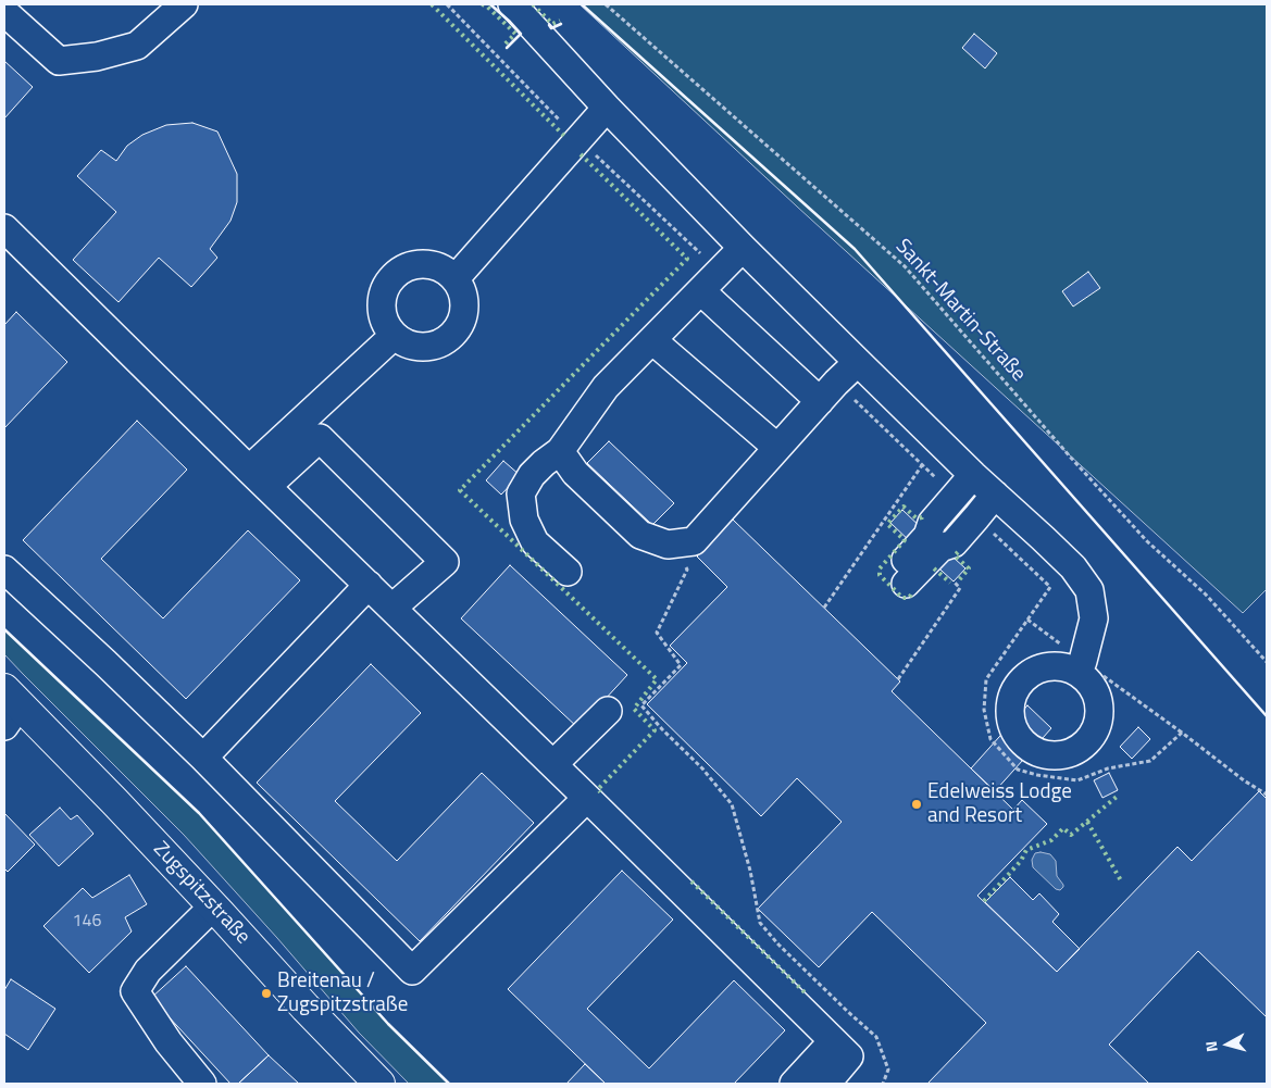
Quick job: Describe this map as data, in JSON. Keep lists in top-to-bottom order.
{
  "streets": {
    "main road": ["Zugspitzstraße"],
    "path": ["Sankt-Martin-Straße"]
  },
  "places": ["Edelweiss Lodge and Resort", "Breitenau / Zugspitzstraße"],
  "house_numbers": ["146"],
  "north": "left"
}
